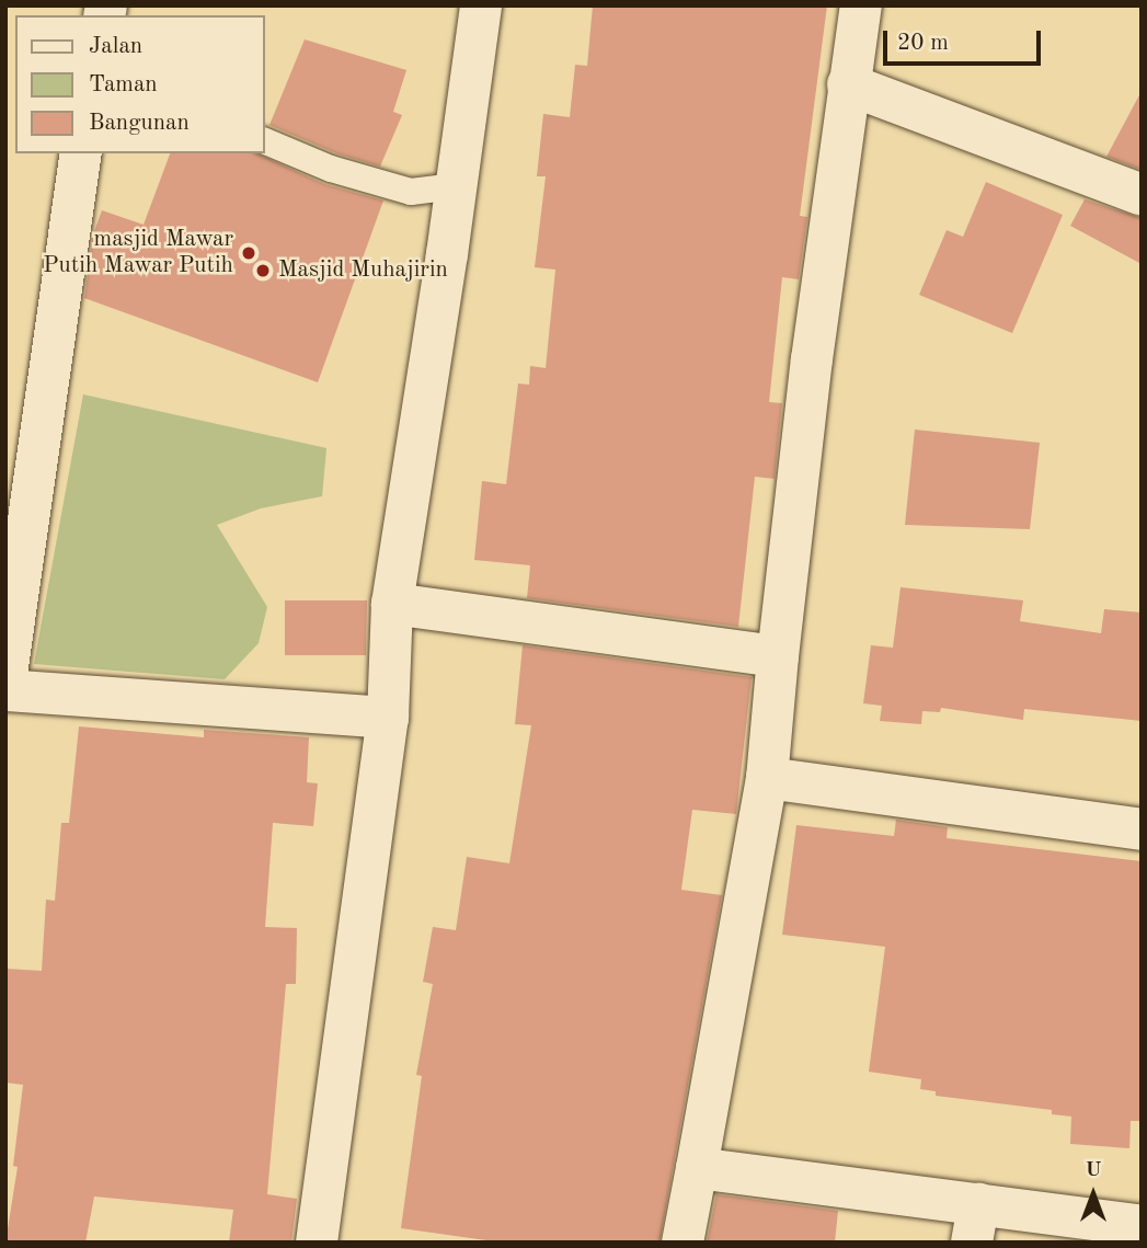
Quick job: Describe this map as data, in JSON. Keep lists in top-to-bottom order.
{
  "places": ["masjid Mawar Putih Mawar Putih", "Masjid Muhajirin"],
  "legend": ["Jalan", "Taman", "Bangunan"],
  "scale_bar": "20 m",
  "north": "top"
}
